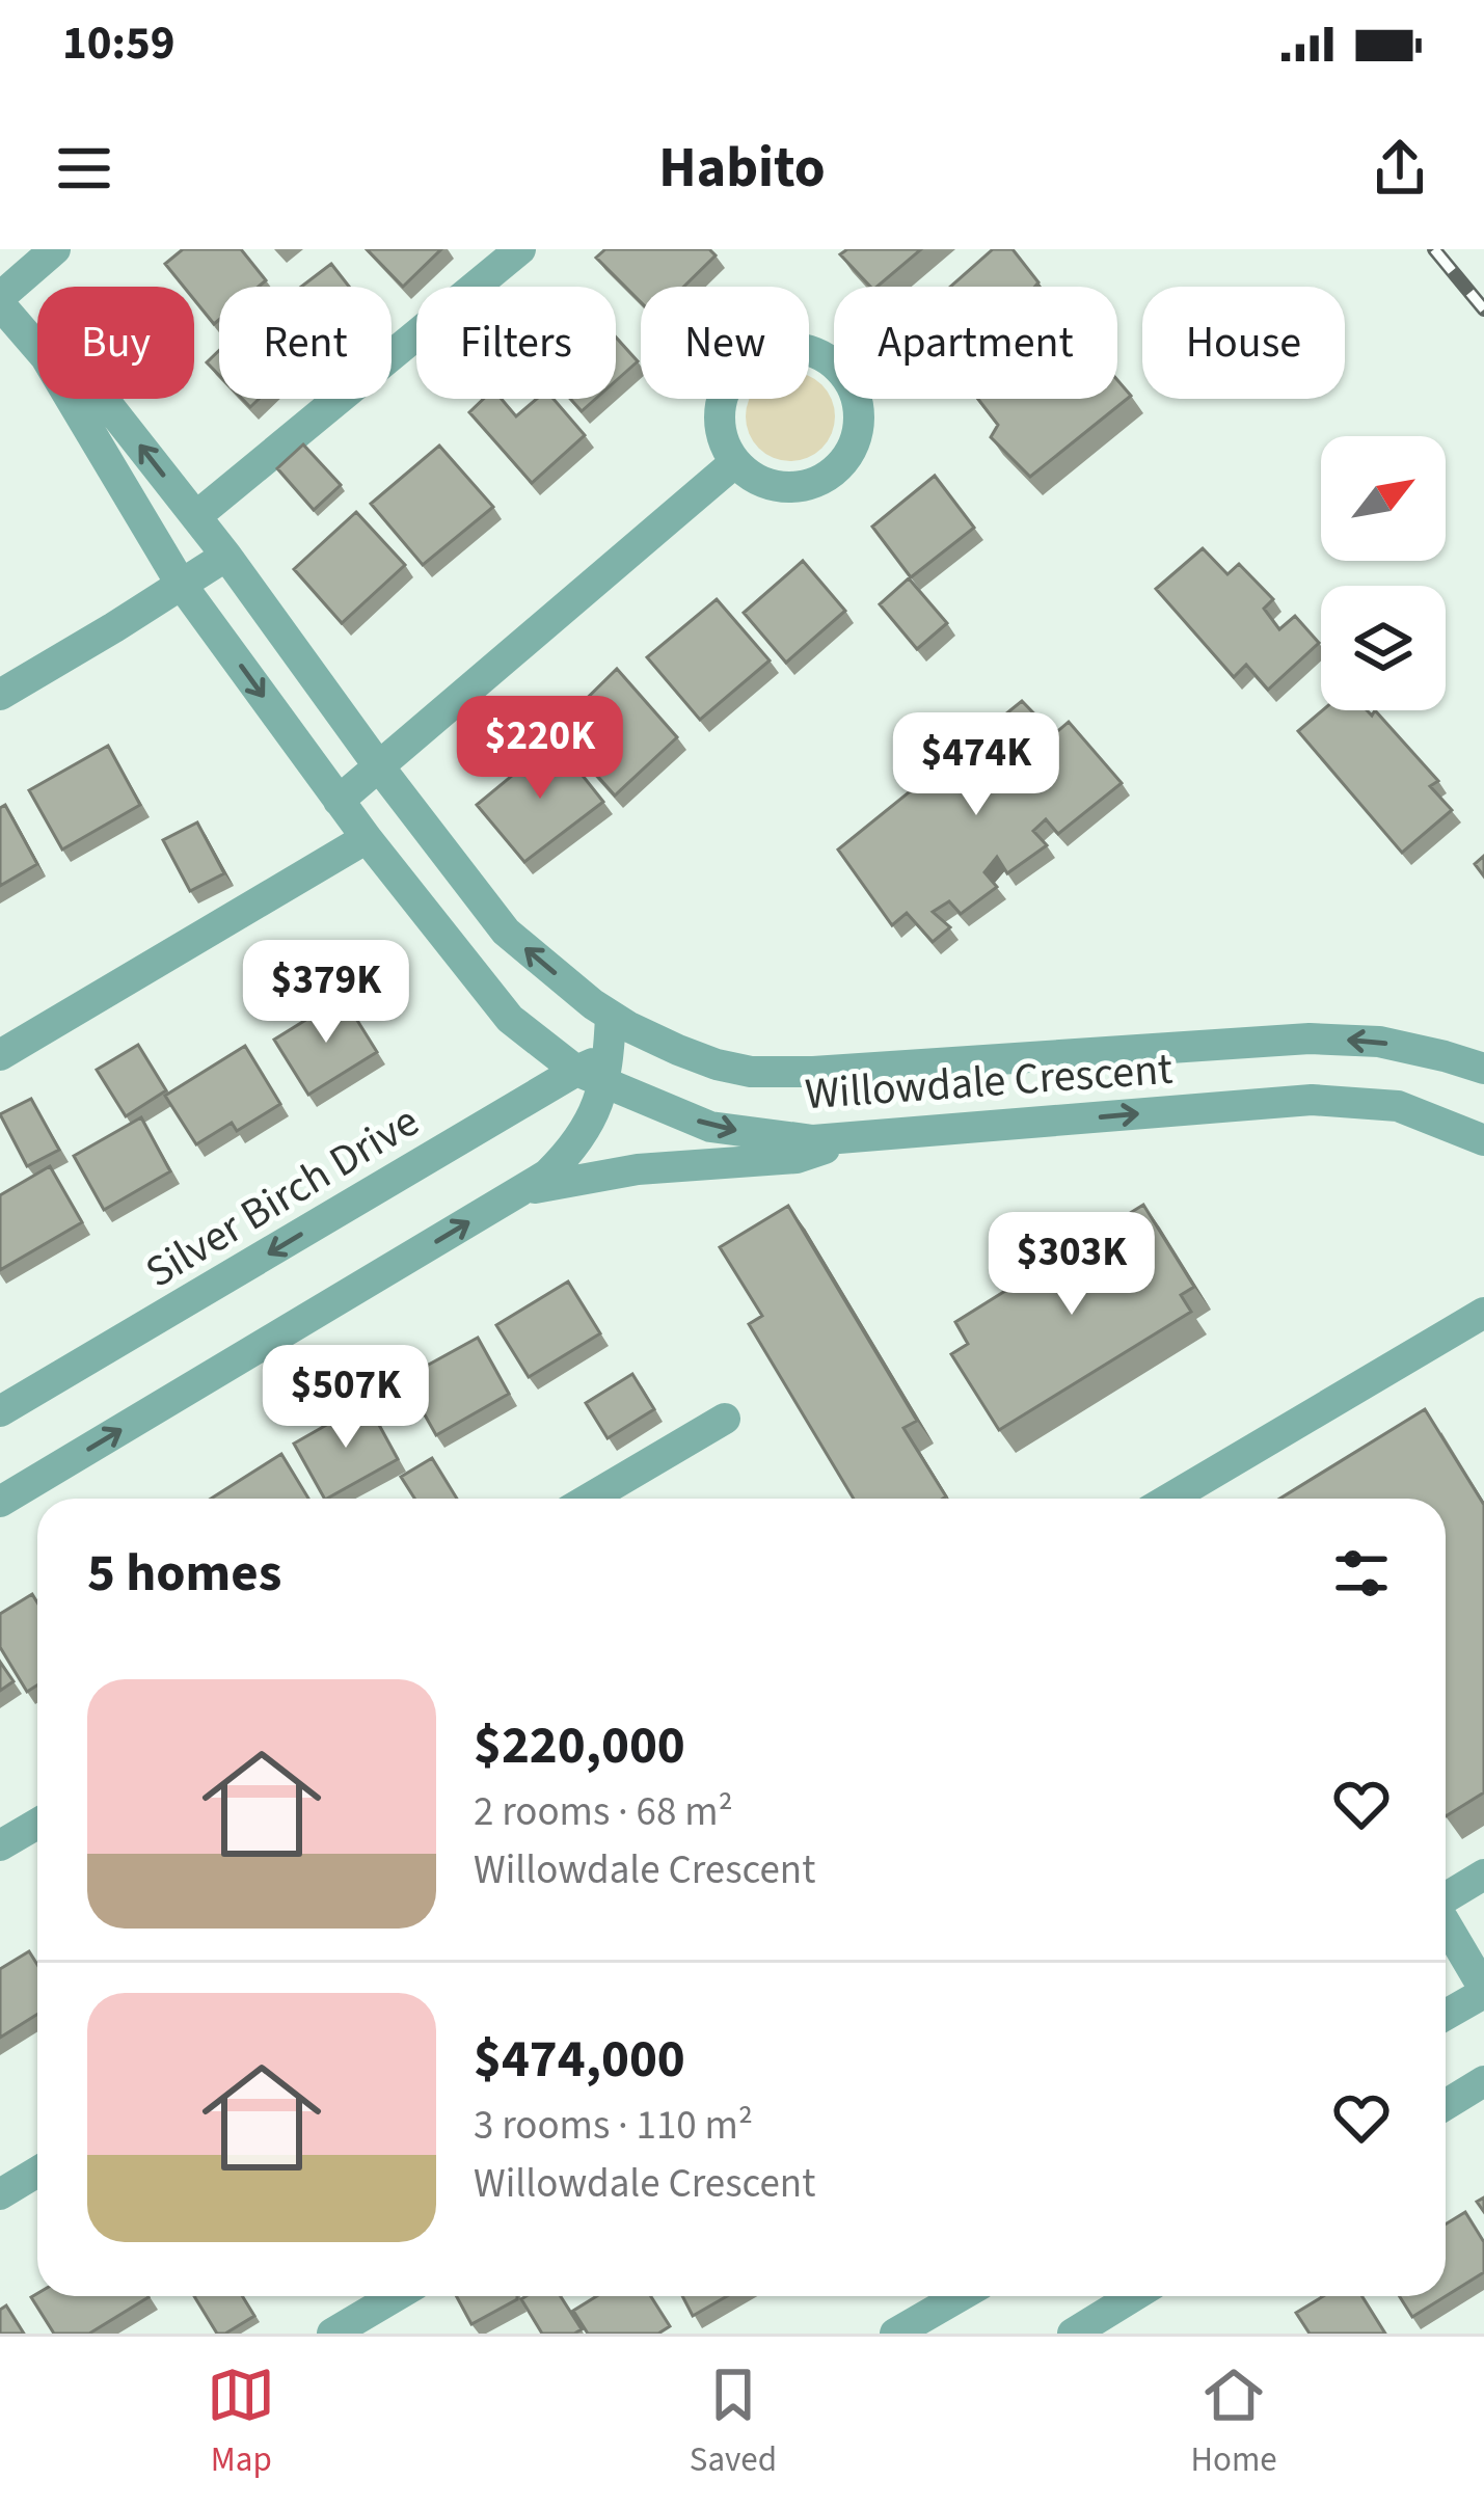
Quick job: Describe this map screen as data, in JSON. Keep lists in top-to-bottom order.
{
  "streets": {
    "street": ["Willowdale Crescent", "Silver Birch Drive"]
  },
  "crossings": [
    ["Willowdale Crescent", "Silver Birch Drive"]
  ],
  "north": "top right",
  "page": {
    "status": "10:59",
    "header": "Habito",
    "chip": [
      "Buy",
      "Rent",
      "Filters",
      "New",
      "Apartment",
      "House"
    ],
    "price": [
      "$220K",
      "$474K",
      "$379K",
      "$303K",
      "$507K"
    ],
    "heading": "5 homes",
    "list": [
      {
        "name": "$220,000",
        "note": "2 rooms · 68 m² · Willowdale Crescent"
      },
      {
        "name": "$474,000",
        "note": "3 rooms · 110 m² · Willowdale Crescent"
      }
    ],
    "tabs": ["Map", "Saved", "Home"]
  }
}
